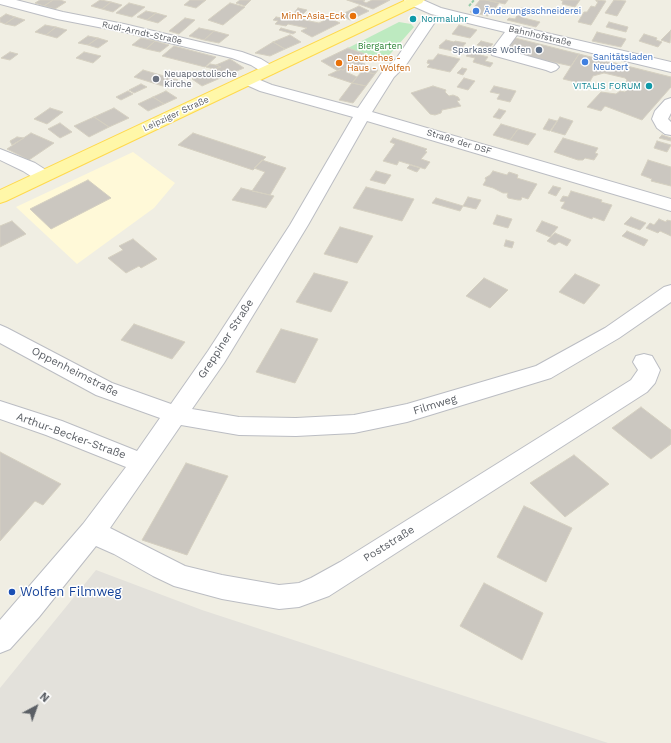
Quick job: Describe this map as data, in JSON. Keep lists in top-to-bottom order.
{
  "streets": {
    "main road": ["Leipziger Straße"],
    "street": [
      "Rudi-Arndt-Straße",
      "Bahnhofstraße",
      "Straße der DSF",
      "Greppiner Straße",
      "Oppenheimstraße",
      "Filmweg",
      "Arthur-Becker-Straße",
      "Poststraße"
    ]
  },
  "crossings": [
    ["Rudi-Arndt-Straße", "Leipziger Straße"],
    ["Bahnhofstraße", "Leipziger Straße"],
    ["Leipziger Straße", "Straße der DSF"],
    ["Straße der DSF", "Greppiner Straße"],
    ["Greppiner Straße", "Oppenheimstraße"],
    ["Greppiner Straße", "Filmweg"],
    ["Greppiner Straße", "Arthur-Becker-Straße"],
    ["Greppiner Straße", "Poststraße"],
    ["Oppenheimstraße", "Filmweg"]
  ],
  "parks": ["Biergarten"],
  "places": [
    "Änderungsschneiderei",
    "Minh-Asia-Eck",
    "Normaluhr",
    "Sparkasse Wolfen",
    "Sanitätsladen Neubert",
    "Deutsches - Haus - Wolfen",
    "Neuapostolische Kirche",
    "VITALIS FORUM",
    "Wolfen Filmweg"
  ],
  "north": "top right"
}
